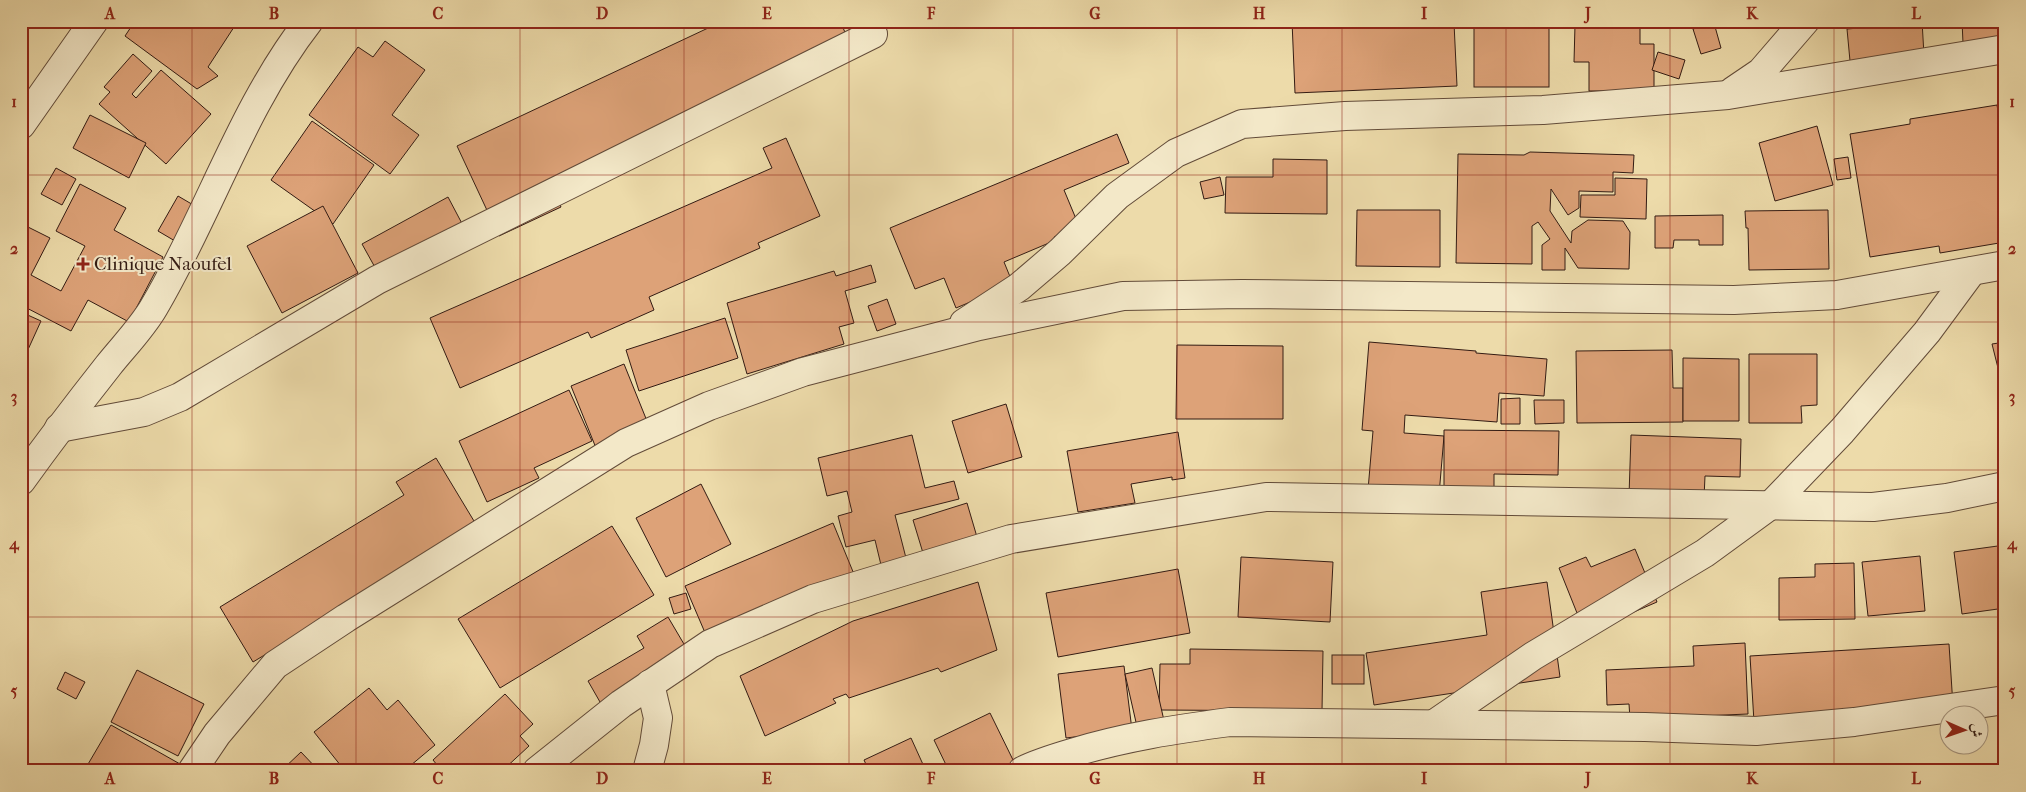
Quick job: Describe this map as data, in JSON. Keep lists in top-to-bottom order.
{
  "places": {
    "health": ["Clinique Naoufel"]
  },
  "north": "right",
  "grid": {
    "columns": [
      "A",
      "B",
      "C",
      "D",
      "E",
      "F",
      "G",
      "H",
      "I",
      "J",
      "K",
      "L"
    ],
    "rows": [
      "1",
      "2",
      "3",
      "4",
      "5"
    ]
  }
}
